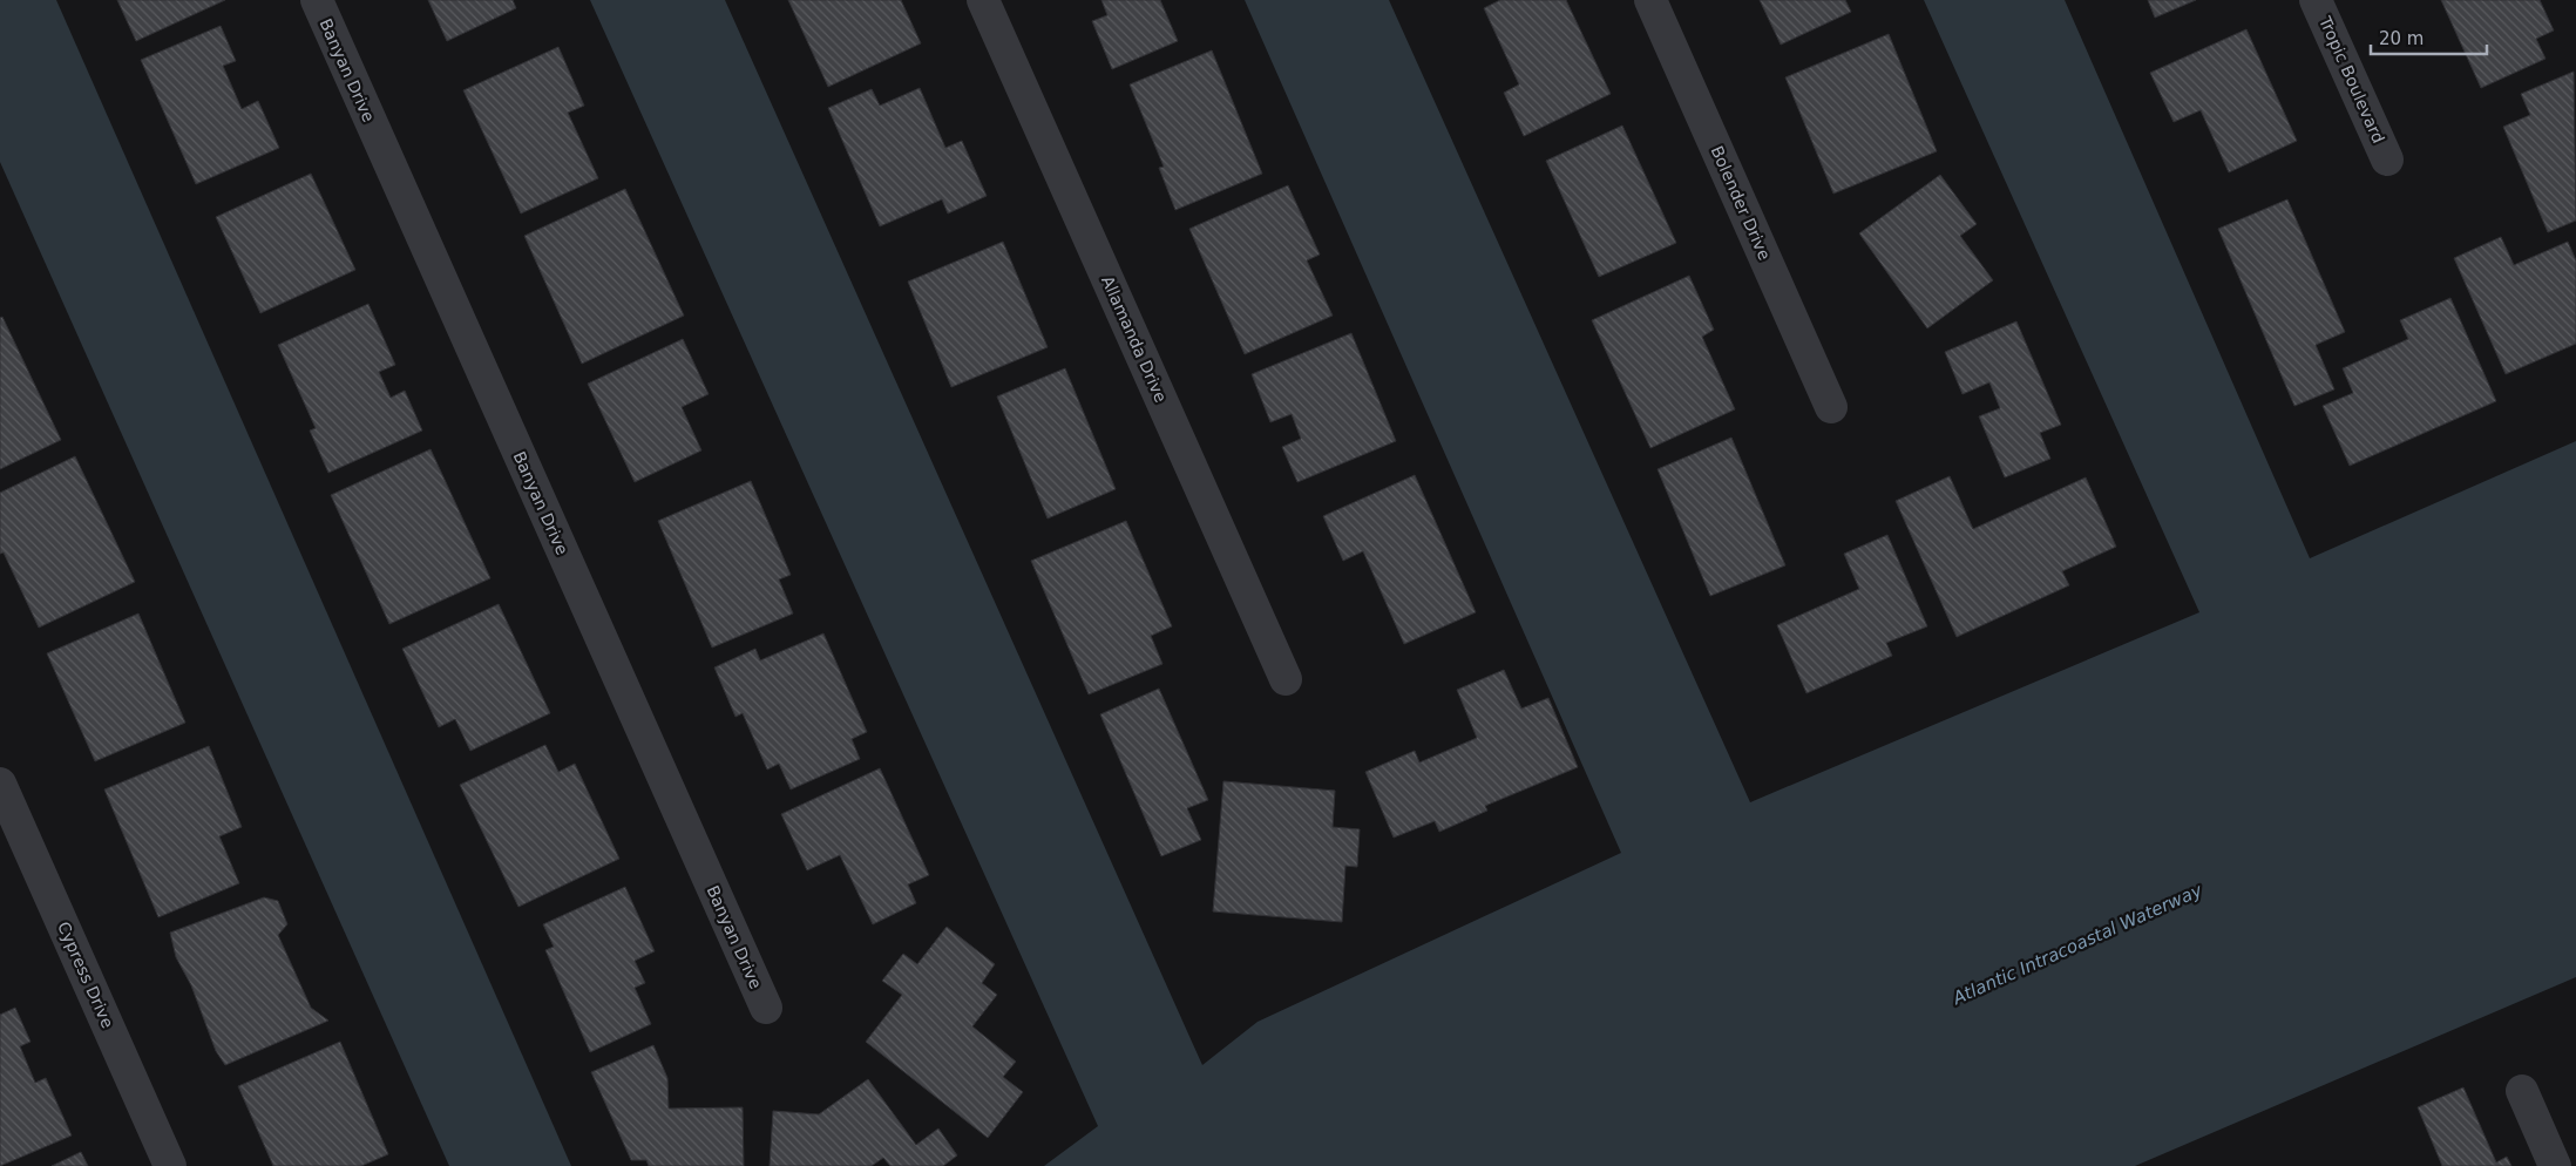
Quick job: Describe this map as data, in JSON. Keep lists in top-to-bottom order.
{
  "streets": {
    "street": [
      "Banyan Drive",
      "Tropic Boulevard",
      "Bolender Drive",
      "Allamanda Drive",
      "Cypress Drive"
    ]
  },
  "water": ["Atlantic Intracoastal Waterway"],
  "scale_bar": "20 m"
}
